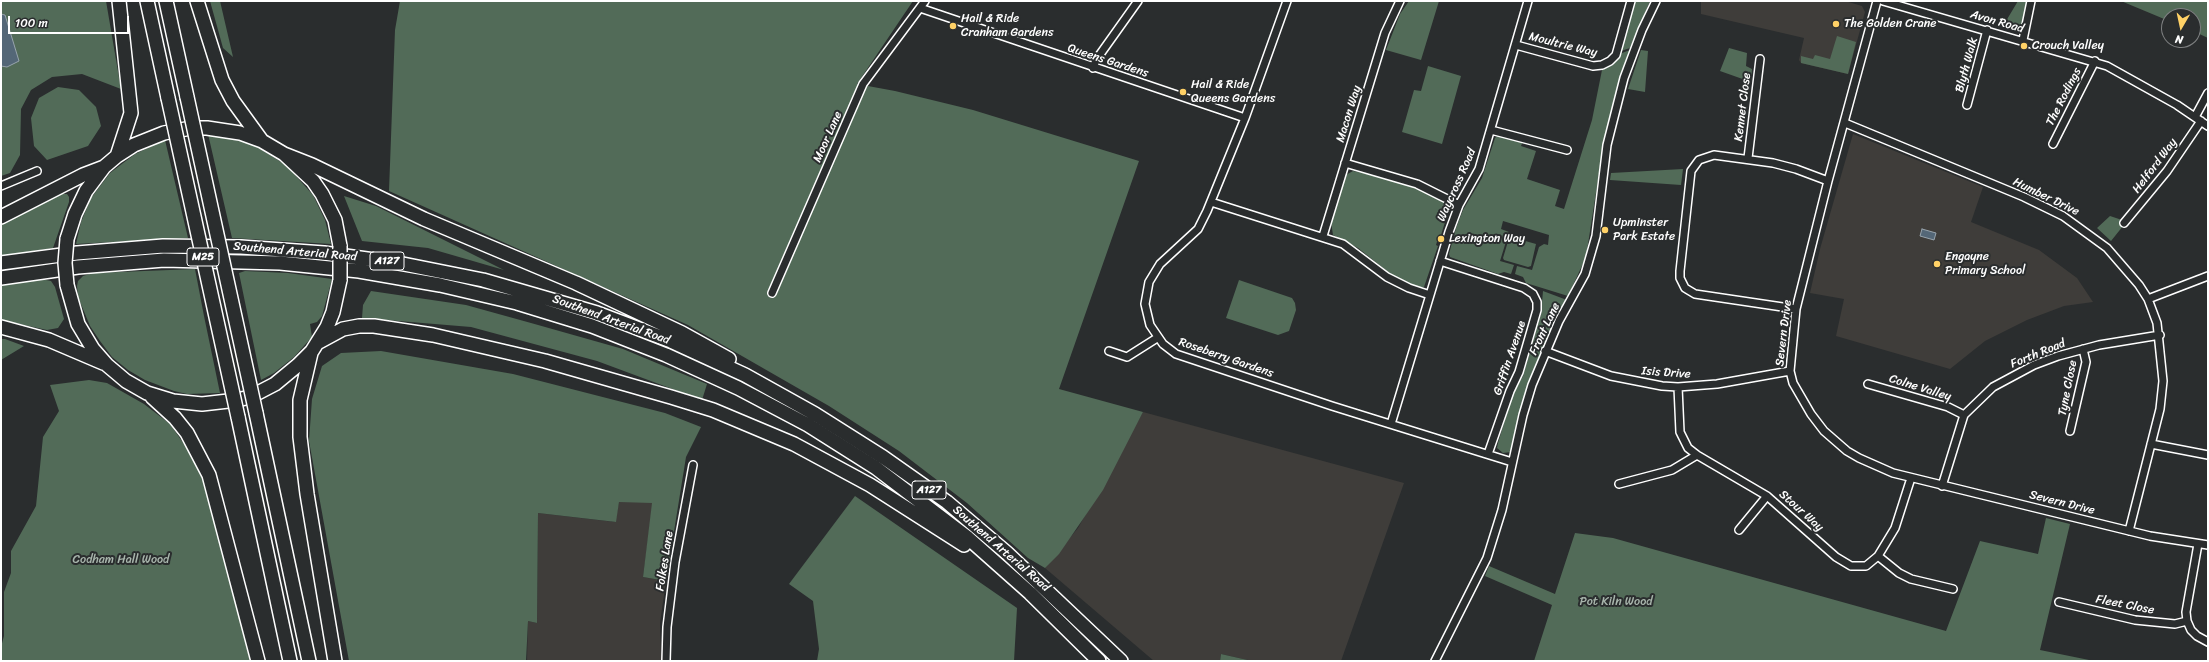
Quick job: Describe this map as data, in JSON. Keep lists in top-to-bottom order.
{
  "streets": {
    "highway": ["Southend Arterial Road", "M25", "A127"],
    "street": [
      "Avon Road",
      "Moultrie Way",
      "Queens Gardens",
      "Blyth Walk",
      "The Rodings",
      "Kennet Close",
      "Macon Way",
      "Moor Lane",
      "Helford Way",
      "Waycross Road",
      "Humber Drive",
      "Front Lane",
      "Severn Drive",
      "Forth Road",
      "Roseberry Gardens",
      "Griffin Avenue",
      "Isis Drive",
      "Colne Valley",
      "Tyne Close",
      "Stour Way",
      "Folkes Lane",
      "Fleet Close"
    ]
  },
  "crossings": [
    ["Avon Road", "Blyth Walk"],
    ["Avon Road", "The Rodings"],
    ["Avon Road", "Helford Way"],
    ["Moultrie Way", "Waycross Road"],
    ["Queens Gardens", "Moor Lane"],
    ["Queens Gardens", "Roseberry Gardens"],
    ["Waycross Road", "Roseberry Gardens"],
    ["Waycross Road", "Griffin Avenue"],
    ["Humber Drive", "Severn Drive"],
    ["Humber Drive", "Forth Road"],
    ["Front Lane", "Roseberry Gardens"],
    ["Front Lane", "Isis Drive"],
    ["Severn Drive", "Forth Road"],
    ["Severn Drive", "Isis Drive"],
    ["Severn Drive", "Stour Way"],
    ["Forth Road", "Colne Valley"],
    ["Forth Road", "Tyne Close"],
    ["Roseberry Gardens", "Griffin Avenue"],
    ["Isis Drive", "Stour Way"]
  ],
  "parks": ["Codham Hall Wood", "Pot Kiln Wood"],
  "places": [
    "The Golden Crane",
    "Hail & Ride Cranham Gardens",
    "Crouch Valley",
    "Hail & Ride Queens Gardens",
    "Upminster Park Estate",
    "Lexington Way",
    "Engayne Primary School"
  ],
  "scale_bar": "100 m",
  "north": "bottom"
}
